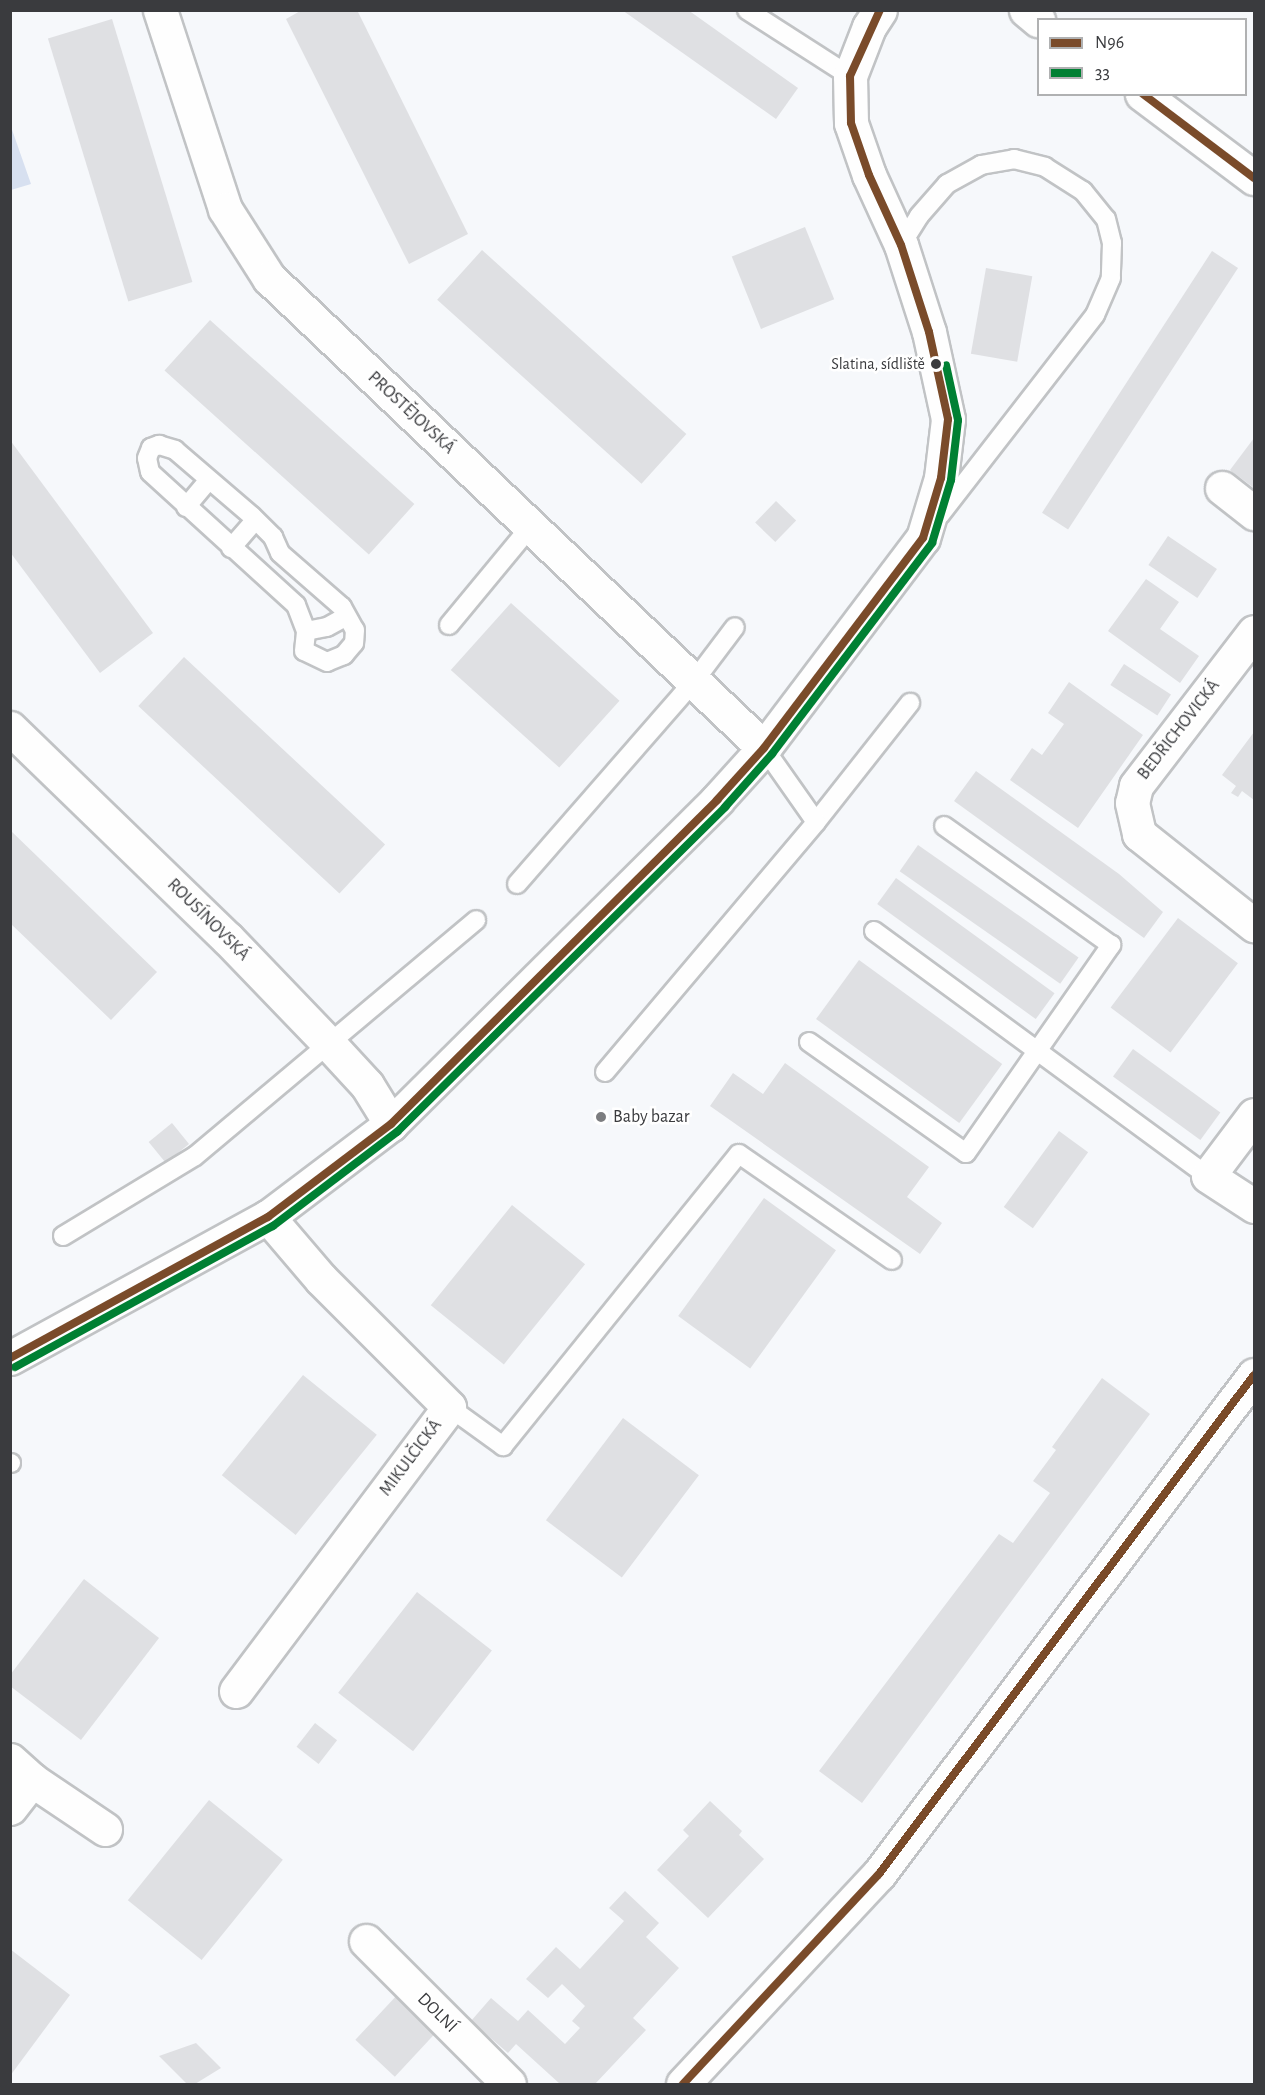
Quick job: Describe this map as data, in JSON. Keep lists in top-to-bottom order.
{
  "streets": {
    "street": [
      "PROSTĚJOVSKÁ",
      "BEDŘICHOVICKÁ",
      "ROUSÍNOVSKÁ",
      "MIKULČICKÁ",
      "DOLNÍ"
    ]
  },
  "places": ["Slatina, sídliště", "Baby bazar"],
  "lines": ["transit line N96", "transit line 33"],
  "legend": ["N96", "33"]
}
